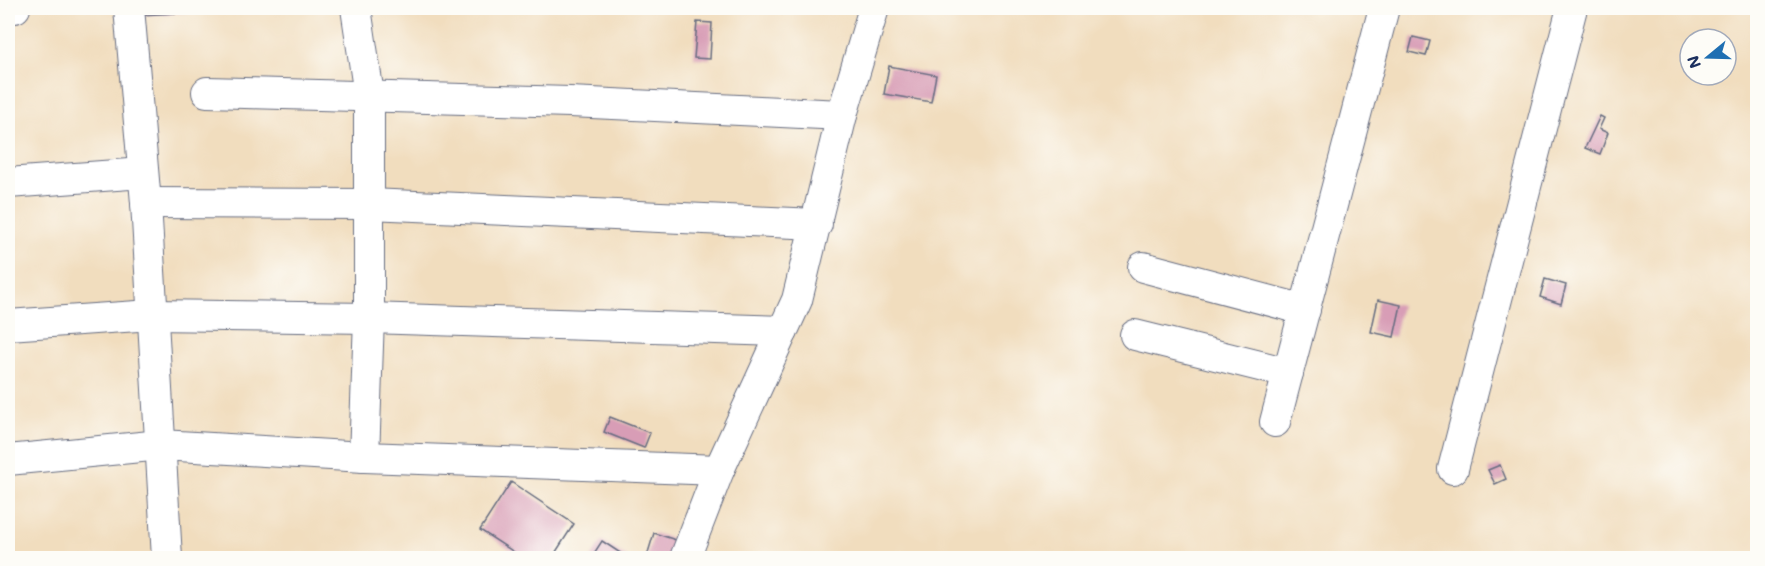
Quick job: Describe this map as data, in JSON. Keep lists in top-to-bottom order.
{
  "north": "left"
}
